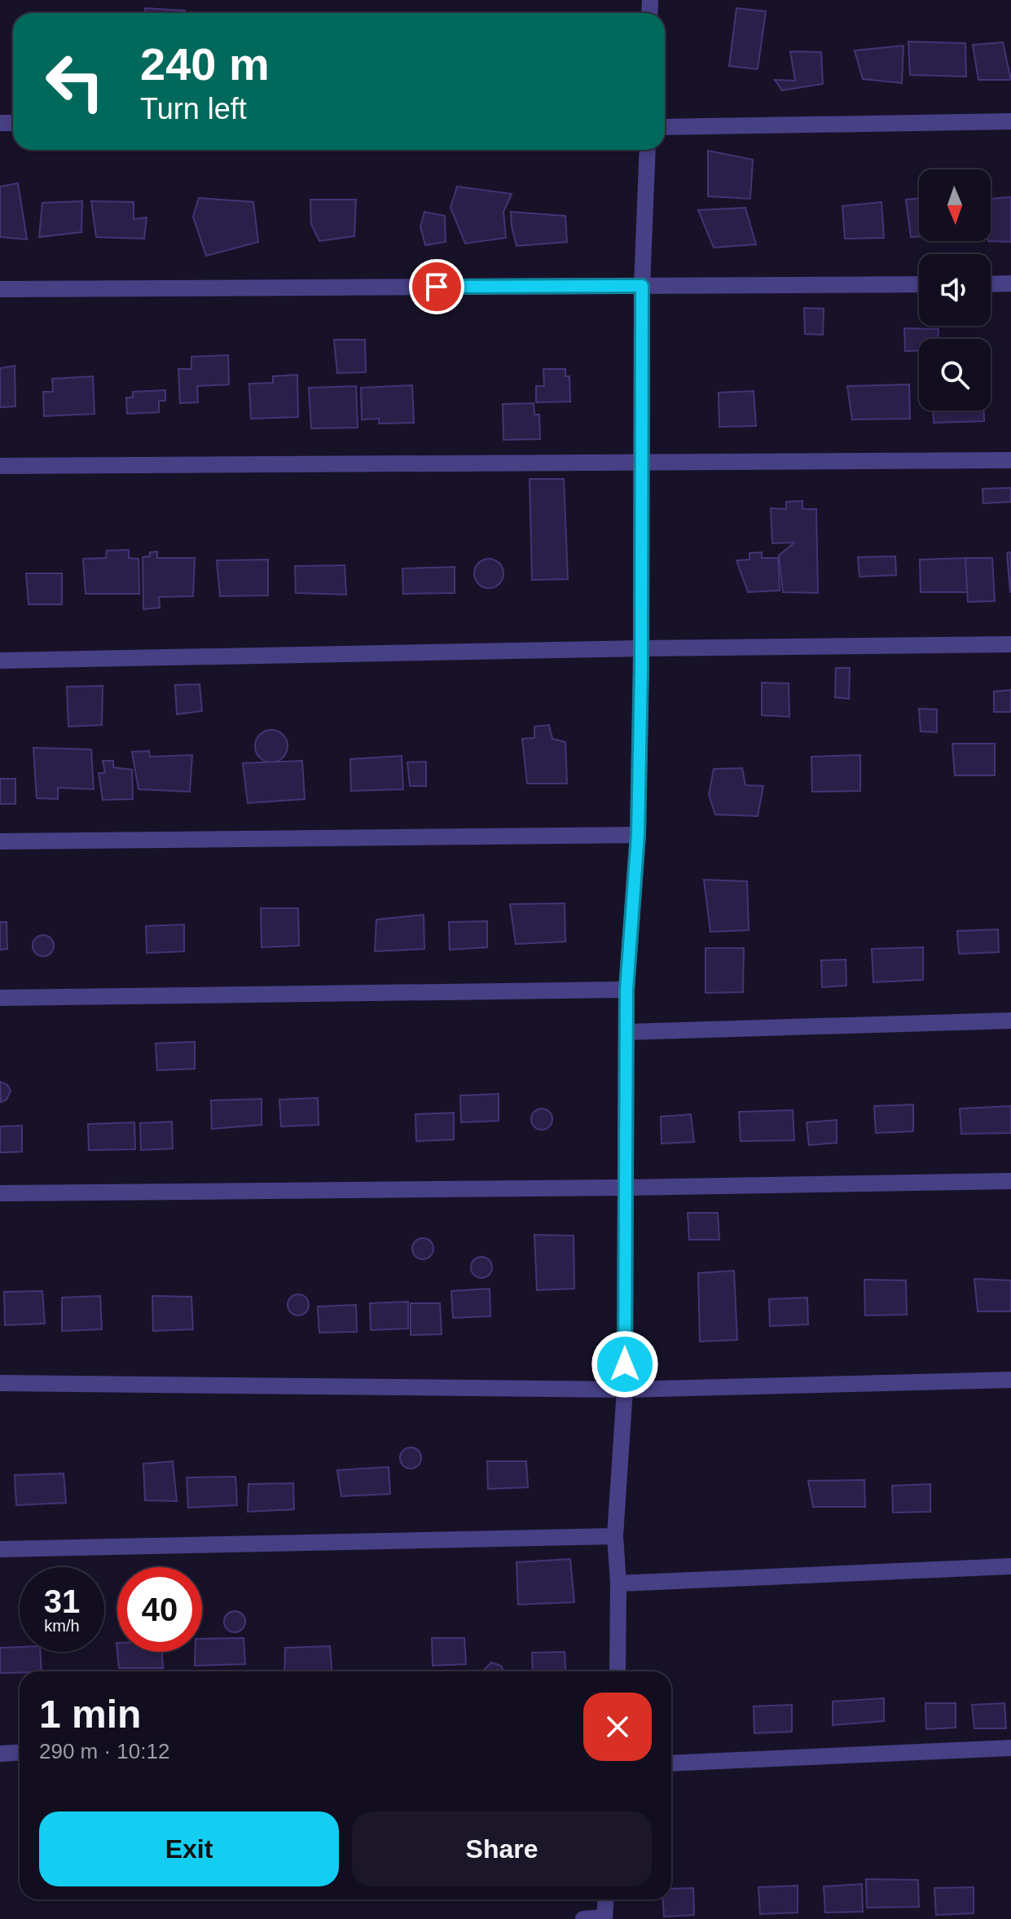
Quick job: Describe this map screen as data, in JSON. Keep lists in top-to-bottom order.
{
  "north": "bottom",
  "page": {
    "turn": ["240 m", "Turn left"],
    "speed": "31 km/h",
    "limit": "40",
    "heading": ["1 min", "290 m · 10:12"],
    "buttons": ["Exit", "Share"]
  }
}
